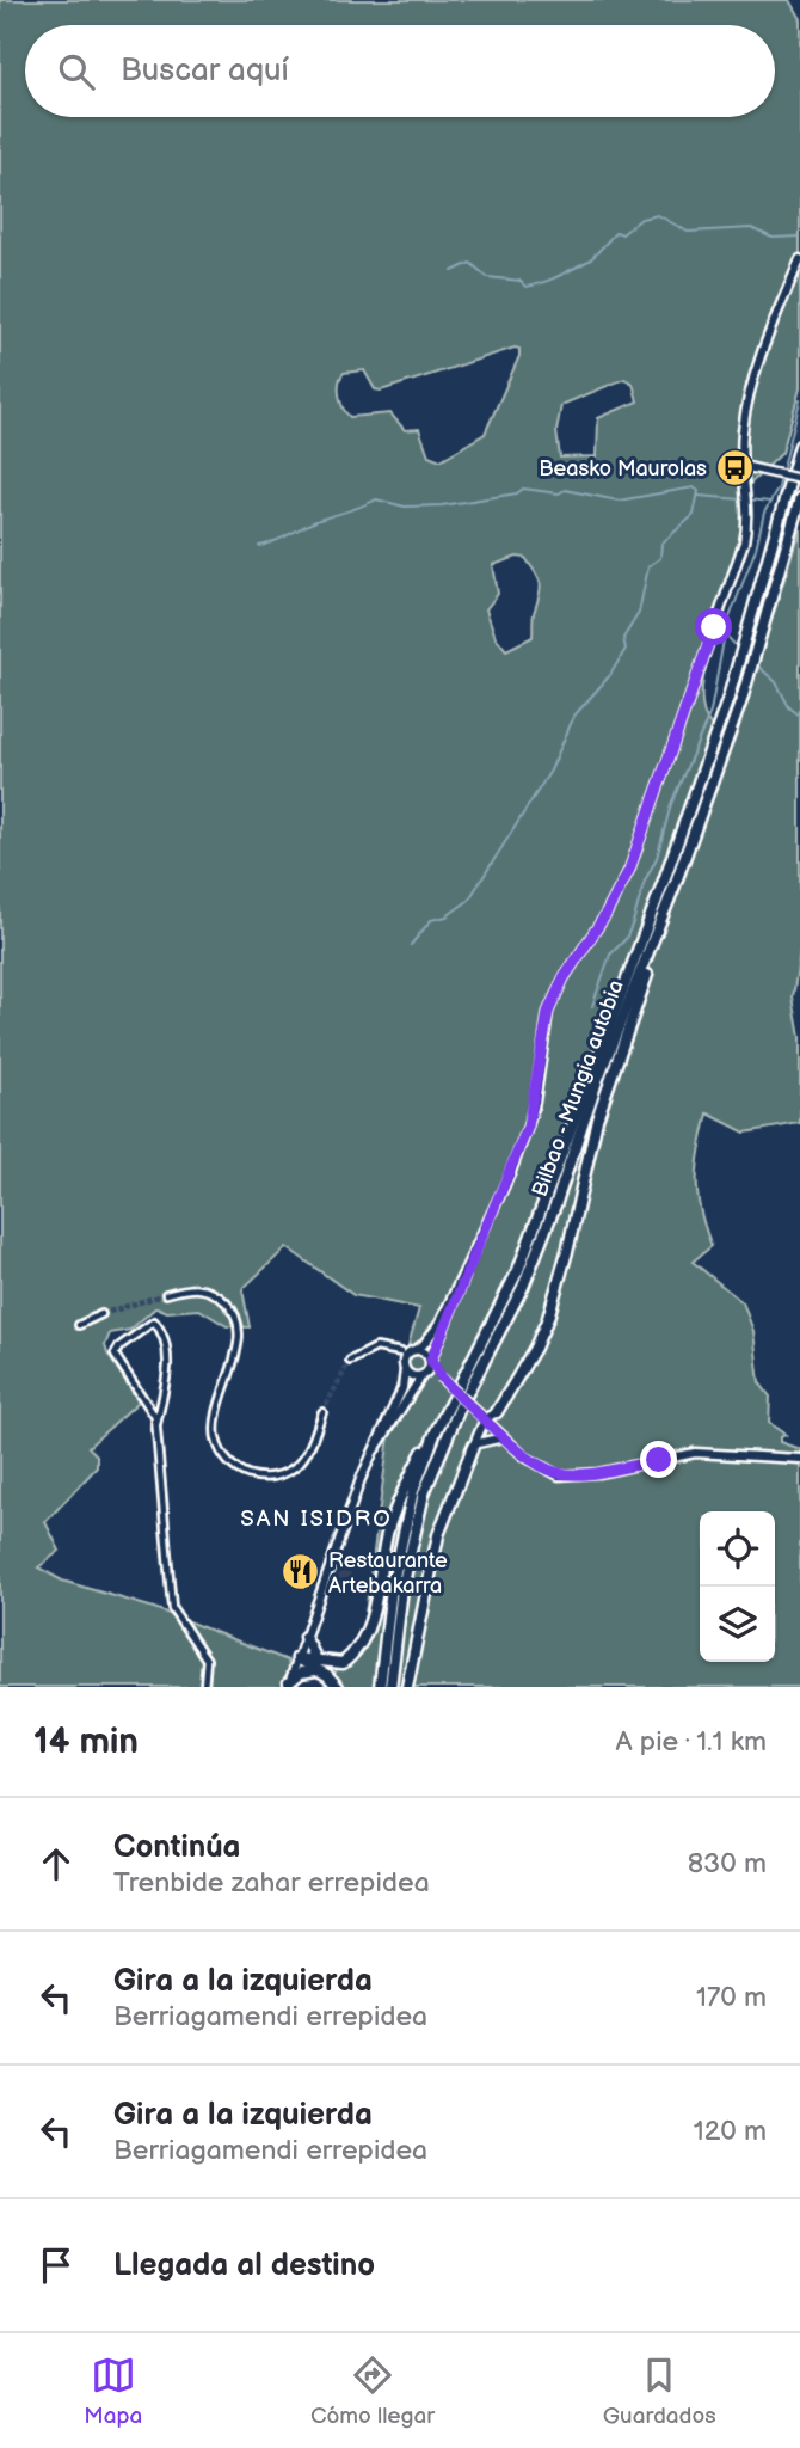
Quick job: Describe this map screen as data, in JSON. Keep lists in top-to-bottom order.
{
  "streets": {
    "highway": ["Bilbao - Mungia autobia"]
  },
  "districts": ["SAN ISIDRO"],
  "places": {
    "bus stop": ["Beasko Maurolas"],
    "restaurant": ["Restaurante Artebakarra"]
  },
  "page": {
    "search": "Buscar aquí",
    "heading": ["14 min", "A pie · 1.1 km"],
    "list": [
      ["Continúa", "Trenbide zahar errepidea", "830 m"],
      ["Gira a la izquierda", "Berriagamendi errepidea", "170 m"],
      ["Gira a la izquierda", "Berriagamendi errepidea", "120 m"],
      "Llegada al destino"
    ],
    "nav": ["Mapa", "Cómo llegar", "Guardados"]
  }
}
